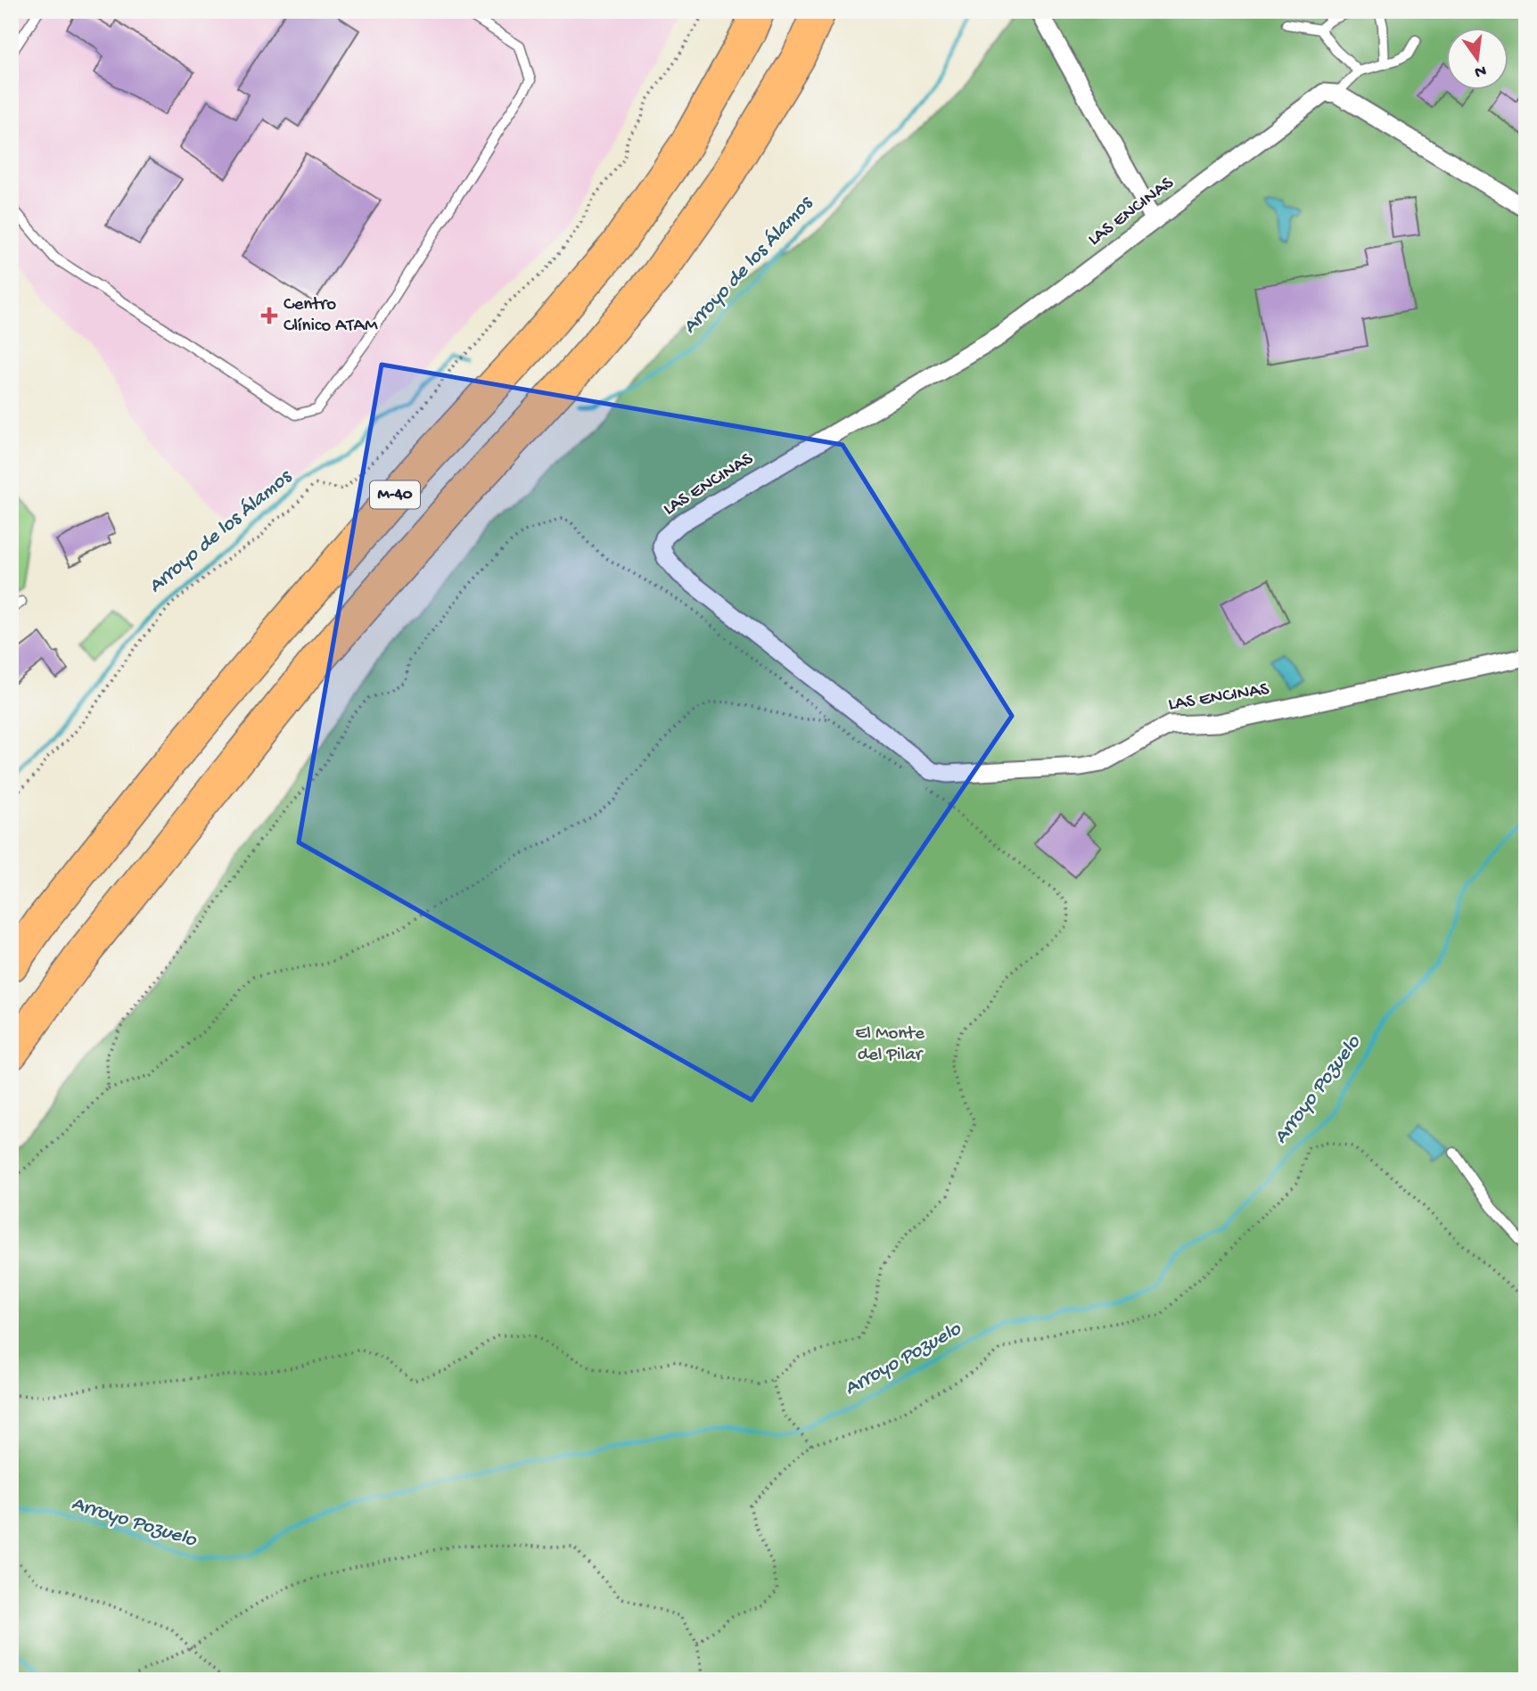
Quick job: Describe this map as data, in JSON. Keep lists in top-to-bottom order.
{
  "streets": {
    "highway": ["M-40"],
    "street": ["LAS ENCINAS"]
  },
  "water": ["Arroyo de los Álamos", "Arroyo Pozuelo"],
  "parks": ["El Monte del Pilar"],
  "places": {
    "health": ["Centro Clínico ATAM"]
  },
  "north": "bottom"
}
